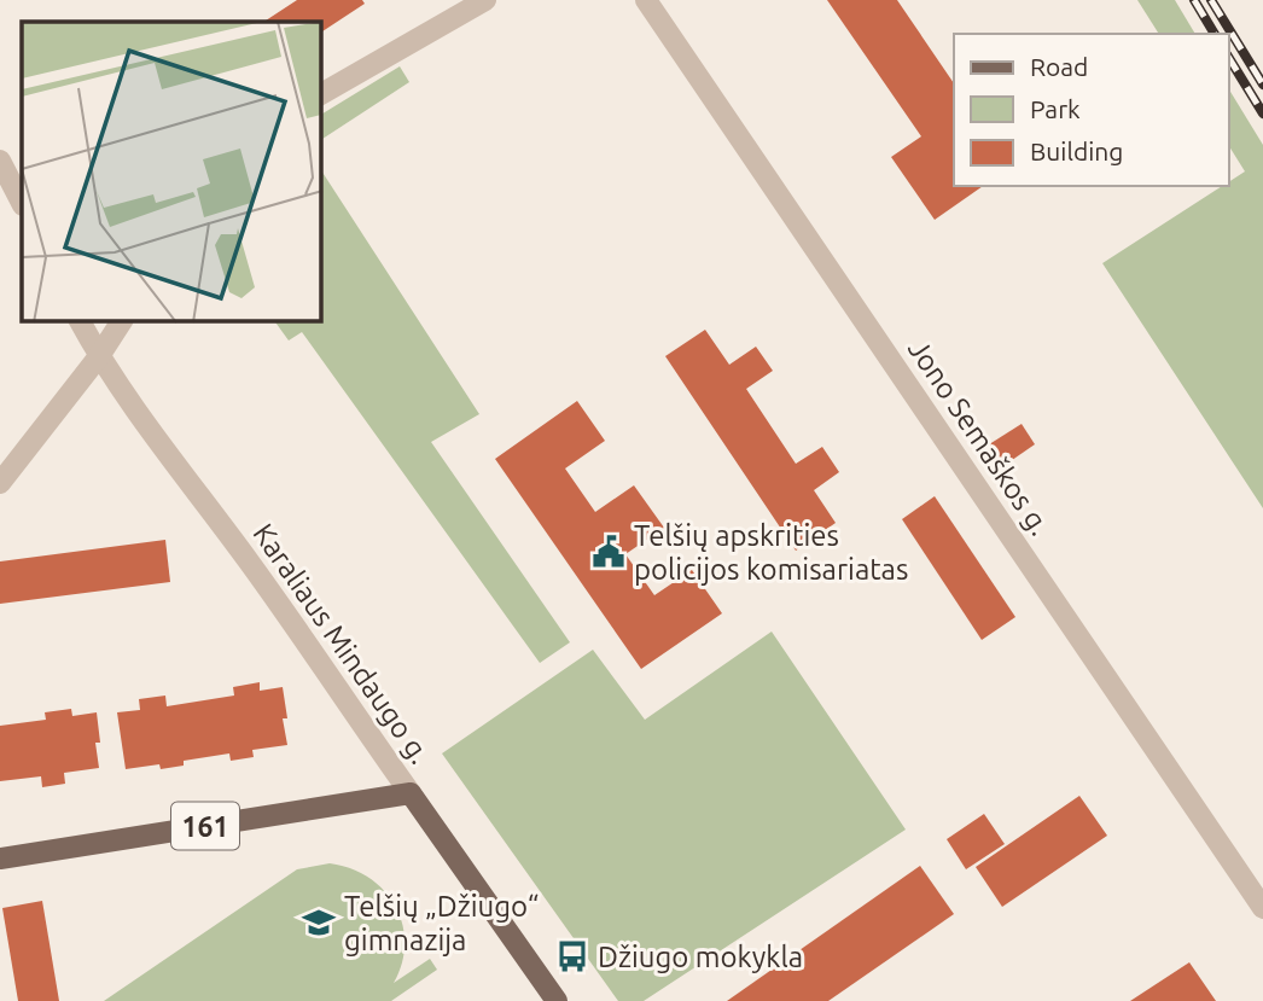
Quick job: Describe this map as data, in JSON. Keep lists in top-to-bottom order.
{
  "streets": {
    "main road": ["Karaliaus Mindaugo g.", "161"],
    "street": ["Jono Semaškos g."]
  },
  "crossings": [
    ["Karaliaus Mindaugo g.", "161"]
  ],
  "places": {
    "public building": ["Telšių apskrities policijos komisariatas"],
    "school or university": ["Telšių „Džiugo“ gimnazija"],
    "bus stop": ["Džiugo mokykla"]
  },
  "legend": ["Road", "Park", "Building"]
}
